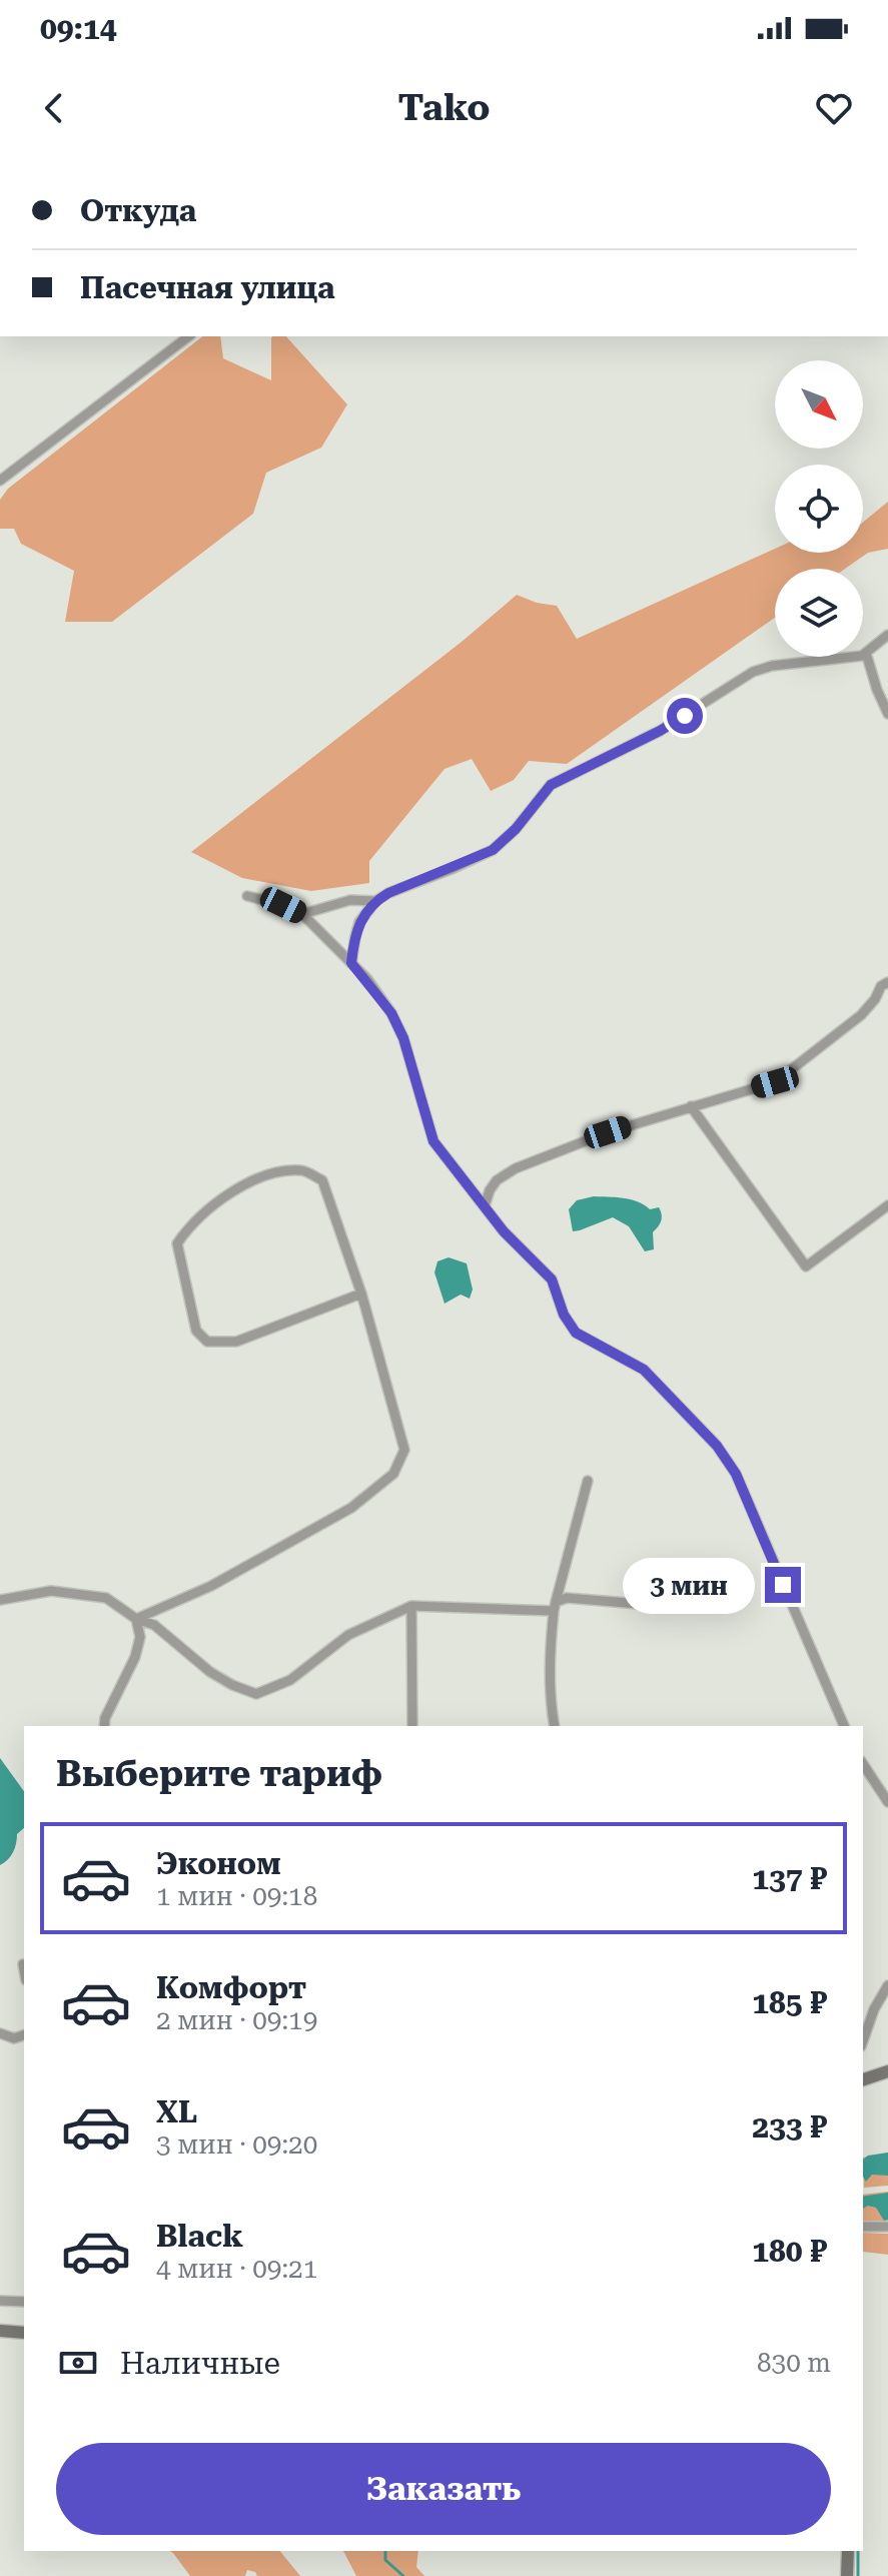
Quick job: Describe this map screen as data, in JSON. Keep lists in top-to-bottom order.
{
  "north": "bottom right",
  "page": {
    "status": "09:14",
    "header": "Tako",
    "banner": ["Откуда", "Пасечная улица"],
    "bubble": "3 мин",
    "heading": "Выберите тариф",
    "list": [
      {
        "name": "Эконом",
        "note": "1 мин · 09:18",
        "value": "137 ₽"
      },
      {
        "name": "Комфорт",
        "note": "2 мин · 09:19",
        "value": "185 ₽"
      },
      {
        "name": "XL",
        "note": "3 мин · 09:20",
        "value": "233 ₽"
      },
      {
        "name": "Black",
        "note": "4 мин · 09:21",
        "value": "180 ₽"
      }
    ],
    "pay": ["Наличные", "830 m"],
    "buttons": "Заказать"
  }
}
